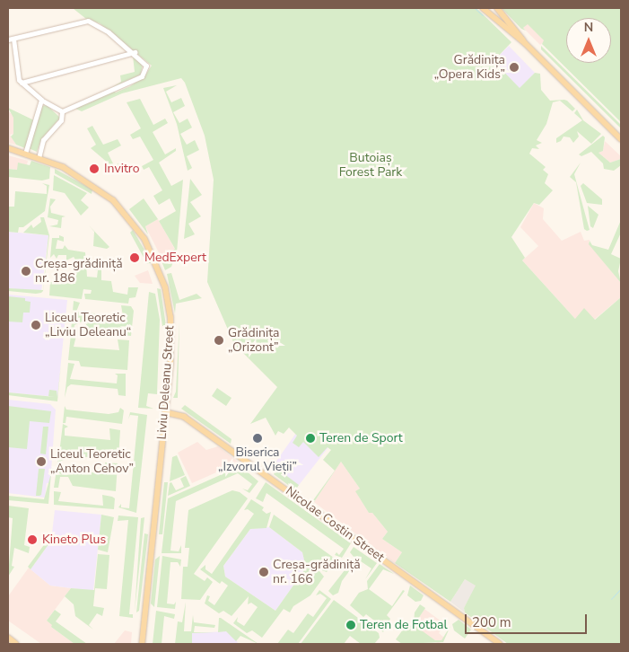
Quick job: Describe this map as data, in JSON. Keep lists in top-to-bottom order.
{
  "streets": {
    "main road": ["Liviu Deleanu Street", "Nicolae Costin Street"]
  },
  "crossings": [
    ["Liviu Deleanu Street", "Nicolae Costin Street"]
  ],
  "parks": ["Butoiaș Forest Park"],
  "places": [
    "Grădinița „Opera Kids”",
    "Invitro",
    "MedExpert",
    "Creșa-grădiniță nr. 186",
    "Liceul Teoretic „Liviu Deleanu“",
    "Grădinița „Orizont”",
    "Biserica „Izvorul Vieții”",
    "Teren de Sport",
    "Liceul Teoretic „Anton Cehov”",
    "Kineto Plus",
    "Creșa-grădiniță nr. 166",
    "Teren de Fotbal"
  ],
  "scale_bar": "200 m",
  "north": "top"
}
